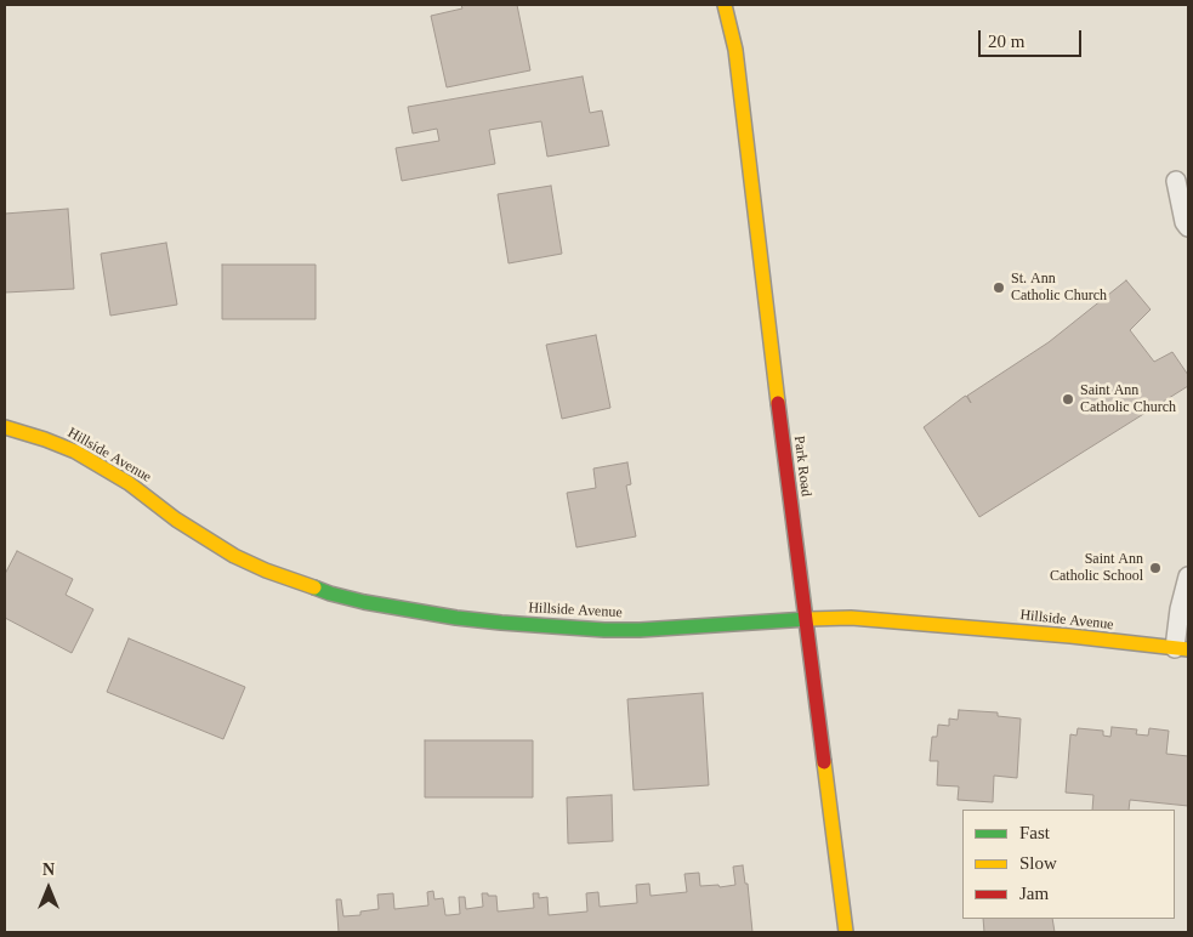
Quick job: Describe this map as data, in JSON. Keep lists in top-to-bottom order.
{
  "streets": {
    "street": ["Hillside Avenue", "Park Road"]
  },
  "crossings": [
    ["Hillside Avenue", "Park Road"]
  ],
  "places": ["St. Ann Catholic Church", "Saint Ann Catholic Church", "Saint Ann Catholic School"],
  "legend": ["Fast", "Slow", "Jam"],
  "scale_bar": "20 m",
  "north": "top"
}
